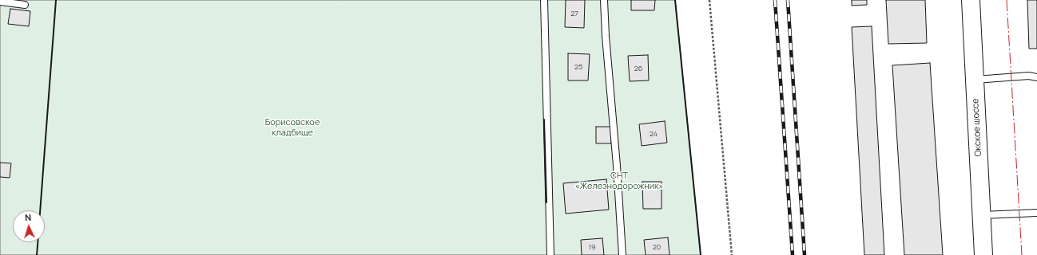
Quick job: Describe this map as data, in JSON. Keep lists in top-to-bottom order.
{
  "streets": {
    "main road": ["Окское шоссе"]
  },
  "parks": ["Борисовское кладбище", "СНТ «Железнодорожник»"],
  "house_numbers": [
    "27",
    "25",
    "26",
    "24",
    "19",
    "20"
  ],
  "north": "top"
}
